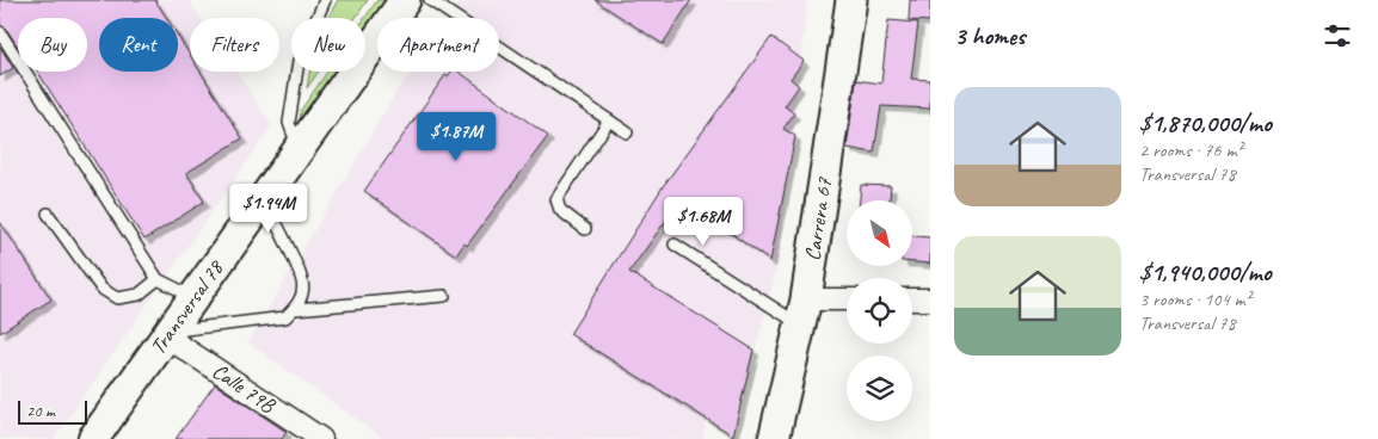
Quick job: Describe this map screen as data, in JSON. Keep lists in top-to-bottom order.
{
  "streets": {
    "main road": ["Carrera 67", "Transversal 78"],
    "street": ["Calle 79B"]
  },
  "crossings": [
    ["Transversal 78", "Calle 79B"]
  ],
  "scale_bar": "20 m",
  "north": "bottom right",
  "page": {
    "heading": "3 homes",
    "chip": [
      "Buy",
      "Rent",
      "Filters",
      "New",
      "Apartment"
    ],
    "list": [
      {
        "name": "$1,870,000/mo",
        "note": "2 rooms · 76 m² · Transversal 78"
      },
      {
        "name": "$1,940,000/mo",
        "note": "3 rooms · 104 m² · Transversal 78"
      }
    ],
    "price": ["$1.87M", "$1.94M", "$1.68M"],
    "scale": "20 m"
  }
}
